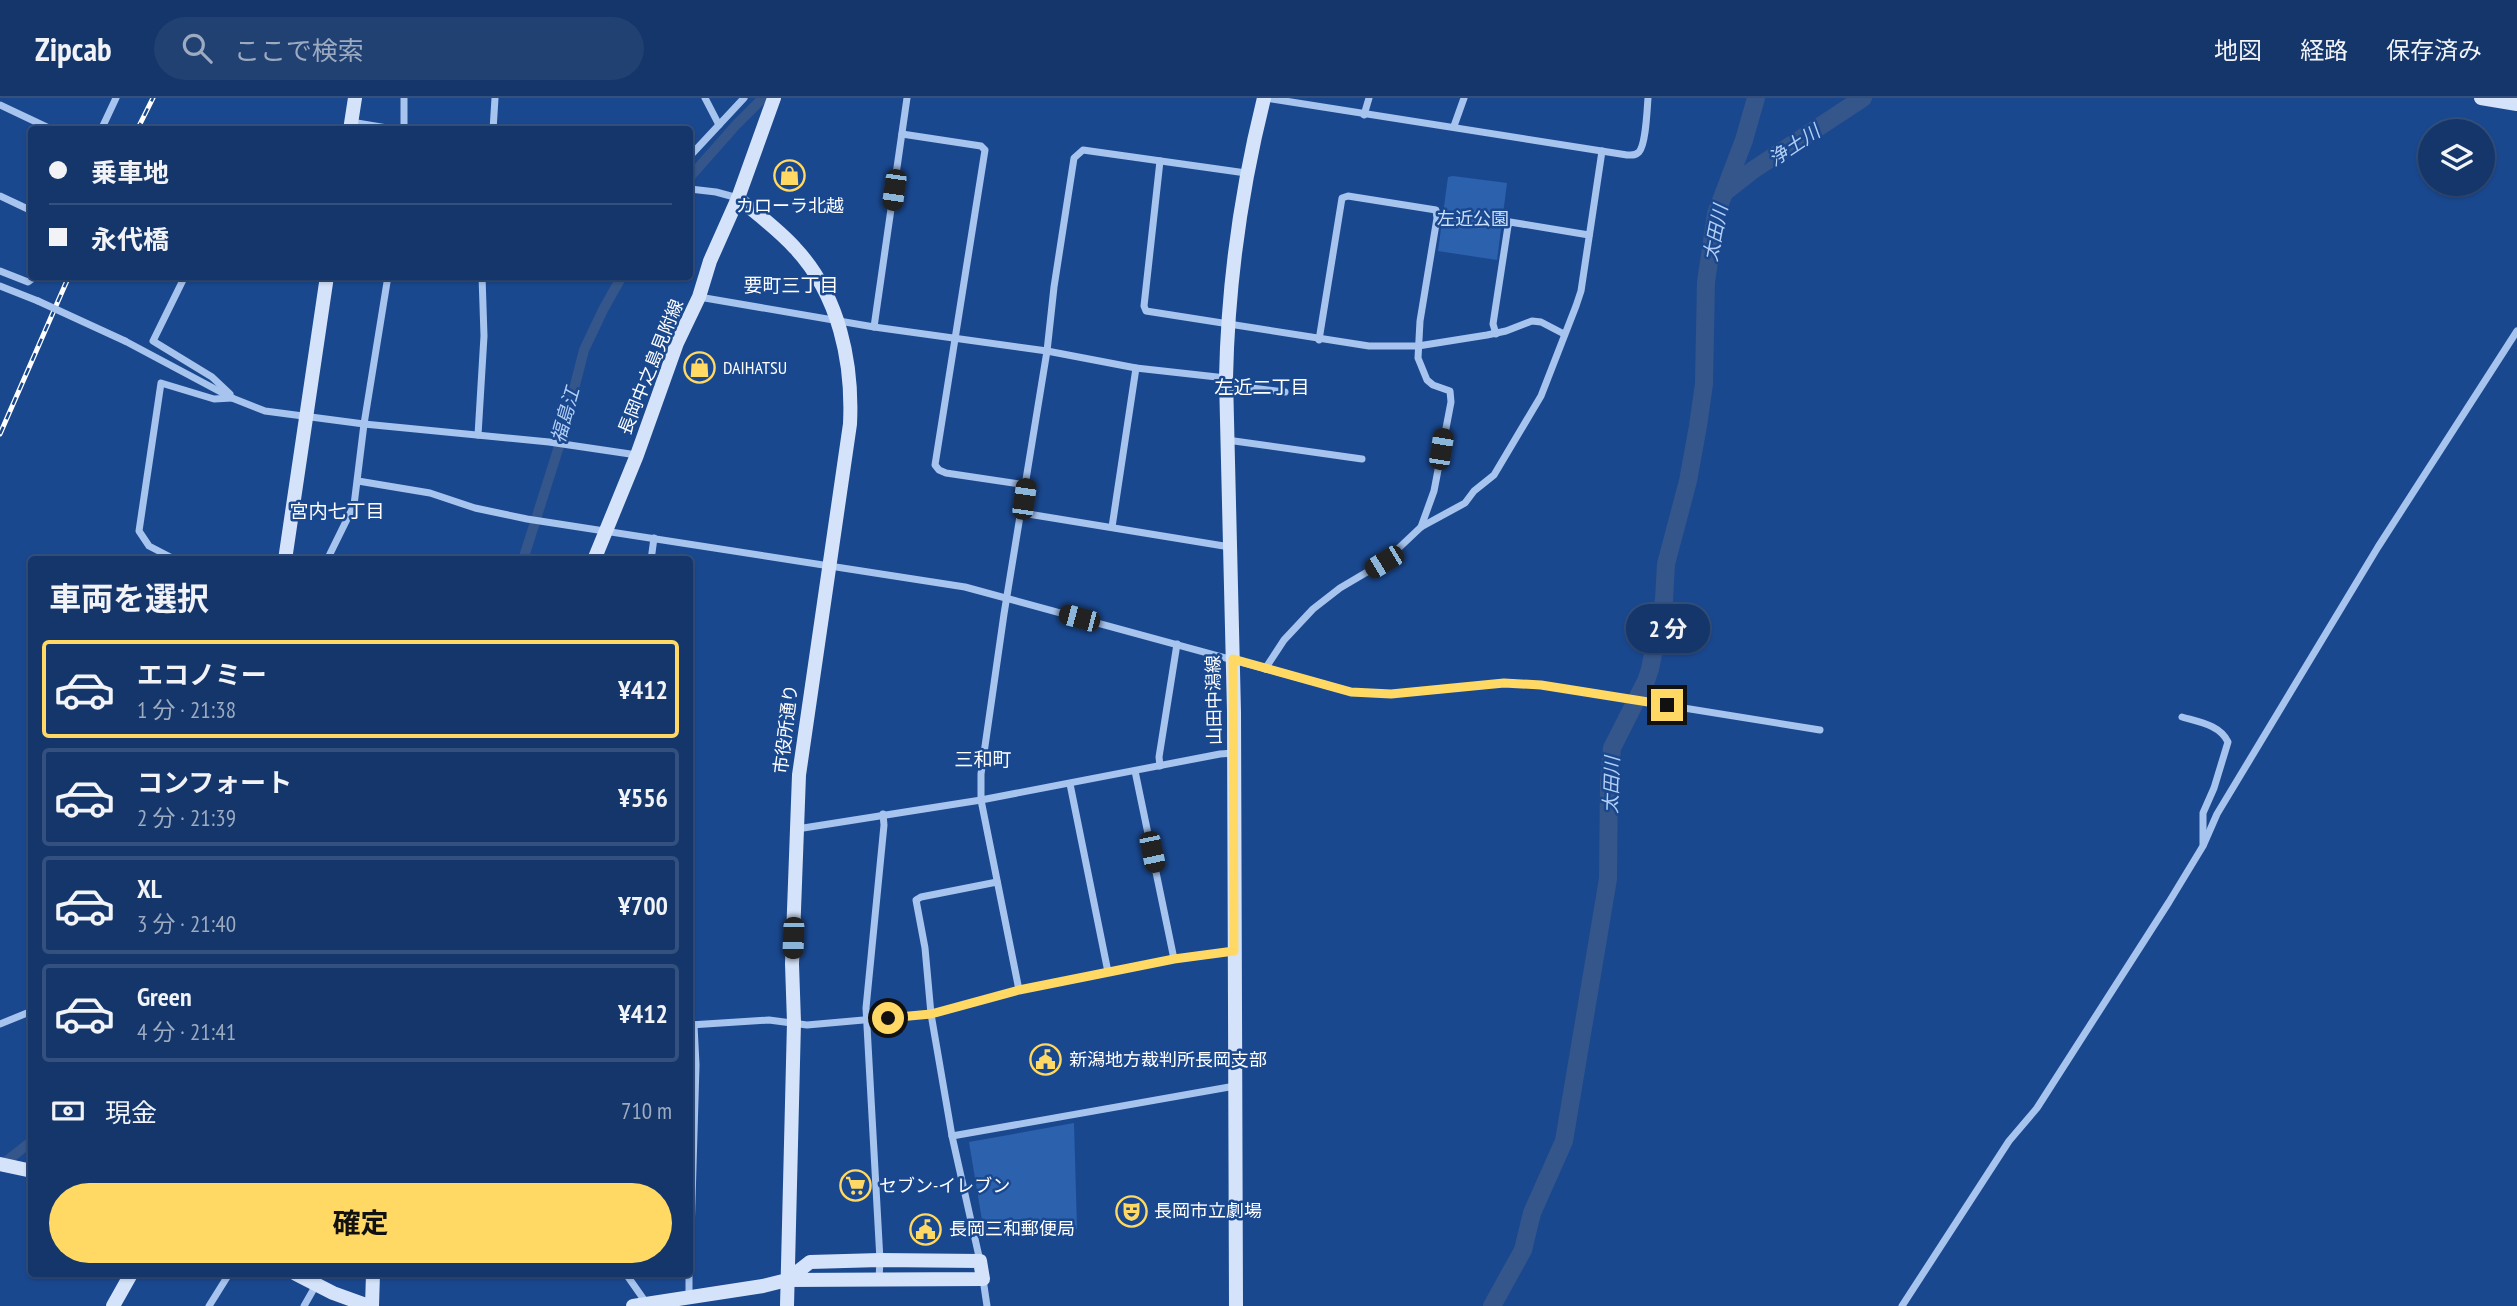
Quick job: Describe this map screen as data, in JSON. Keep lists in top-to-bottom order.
{
  "streets": {
    "street": ["長岡中之島見附線", "山田中潟線", "市役所通り"]
  },
  "crossings": [
    ["長岡中之島見附線", "市役所通り"]
  ],
  "districts": [
    "要町三丁目",
    "左近二丁目",
    "宮内七丁目",
    "三和町"
  ],
  "water": ["浄土川", "太田川", "福島江"],
  "parks": ["左近公園"],
  "places": {
    "shop": ["カローラ北越", "DAIHATSU"],
    "public building": ["新潟地方裁判所長岡支部", "長岡三和郵便局"],
    "supermarket": ["セブン-イレブン"],
    "theatre": ["長岡市立劇場"]
  },
  "page": {
    "header": "Zipcab",
    "search": "ここで検索",
    "nav": ["地図", "経路", "保存済み"],
    "banner": ["乗車地", "永代橋"],
    "heading": "車両を選択",
    "bubble": "2 分",
    "list": [
      {
        "name": "エコノミー",
        "note": "1 分 · 21:38",
        "value": "¥412"
      },
      {
        "name": "コンフォート",
        "note": "2 分 · 21:39",
        "value": "¥556"
      },
      {
        "name": "XL",
        "note": "3 分 · 21:40",
        "value": "¥700"
      },
      {
        "name": "Green",
        "note": "4 分 · 21:41",
        "value": "¥412"
      }
    ],
    "pay": ["現金", "710 m"],
    "buttons": "確定"
  }
}
